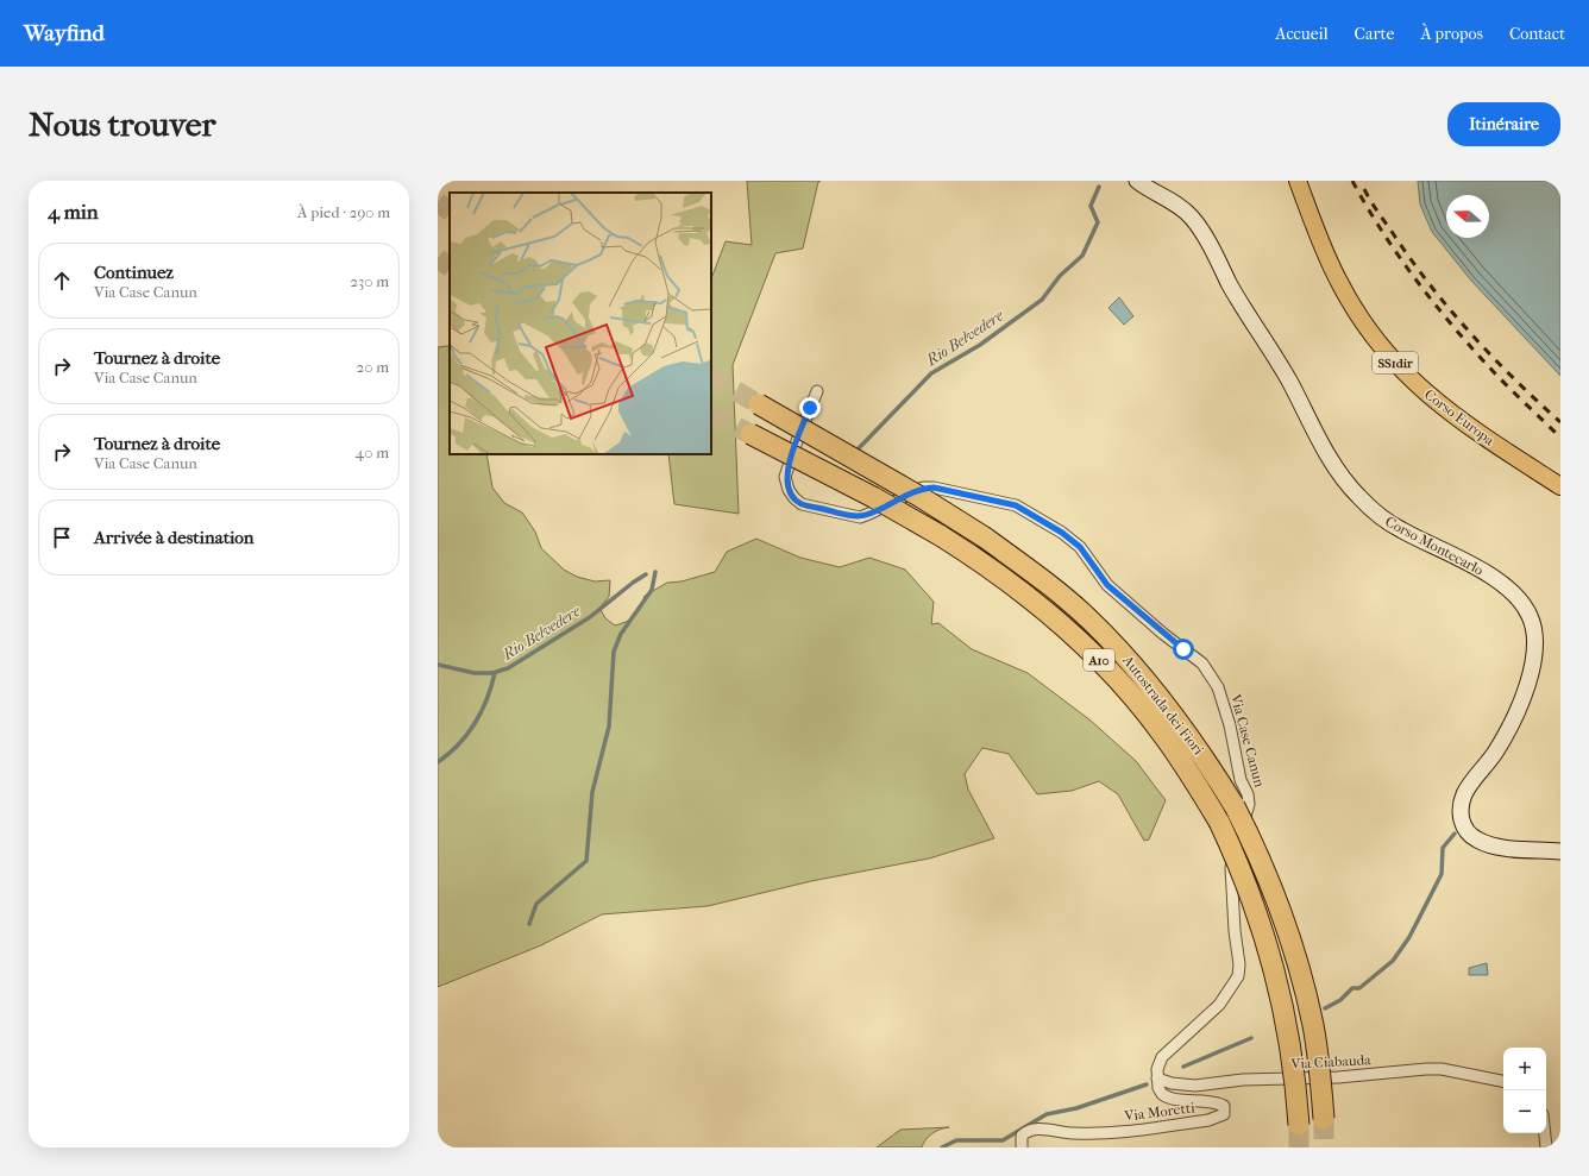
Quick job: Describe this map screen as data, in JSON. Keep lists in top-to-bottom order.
{
  "streets": {
    "highway": ["A10", "Autostrada dei Fiori"],
    "main road": ["SS1dir", "Corso Europa", "Corso Montecarlo"],
    "street": ["Via Case Canun", "Via Ciabauda", "Via Moretti"]
  },
  "crossings": [
    ["Via Case Canun", "Via Ciabauda"],
    ["Via Case Canun", "Via Moretti"],
    ["Via Ciabauda", "Via Moretti"]
  ],
  "water": ["Rio Belvedere"],
  "north": "left",
  "page": {
    "header": "Wayfind",
    "nav": [
      "Accueil",
      "Carte",
      "À propos",
      "Contact"
    ],
    "buttons": "Itinéraire",
    "title": "Nous trouver",
    "heading": ["4 min", "À pied · 290 m"],
    "list": [
      ["Continuez", "Via Case Canun", "230 m"],
      ["Tournez à droite", "Via Case Canun", "20 m"],
      ["Tournez à droite", "Via Case Canun", "40 m"],
      "Arrivée à destination"
    ],
    "map_buttons": ["+", "−"]
  }
}
